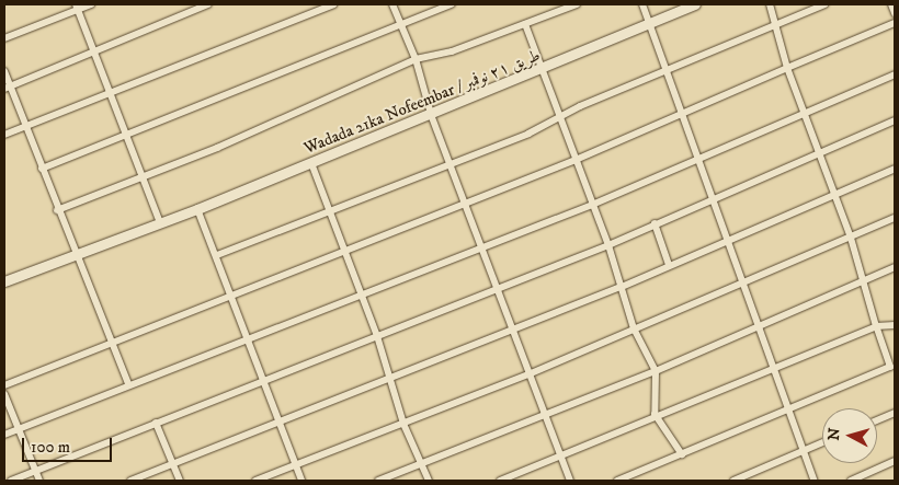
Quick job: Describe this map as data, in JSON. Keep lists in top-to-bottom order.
{
  "streets": {
    "street": ["Wadada 21ka Nofeembar / طريق ٢١ نوفمبر"]
  },
  "scale_bar": "100 m",
  "north": "left"
}
